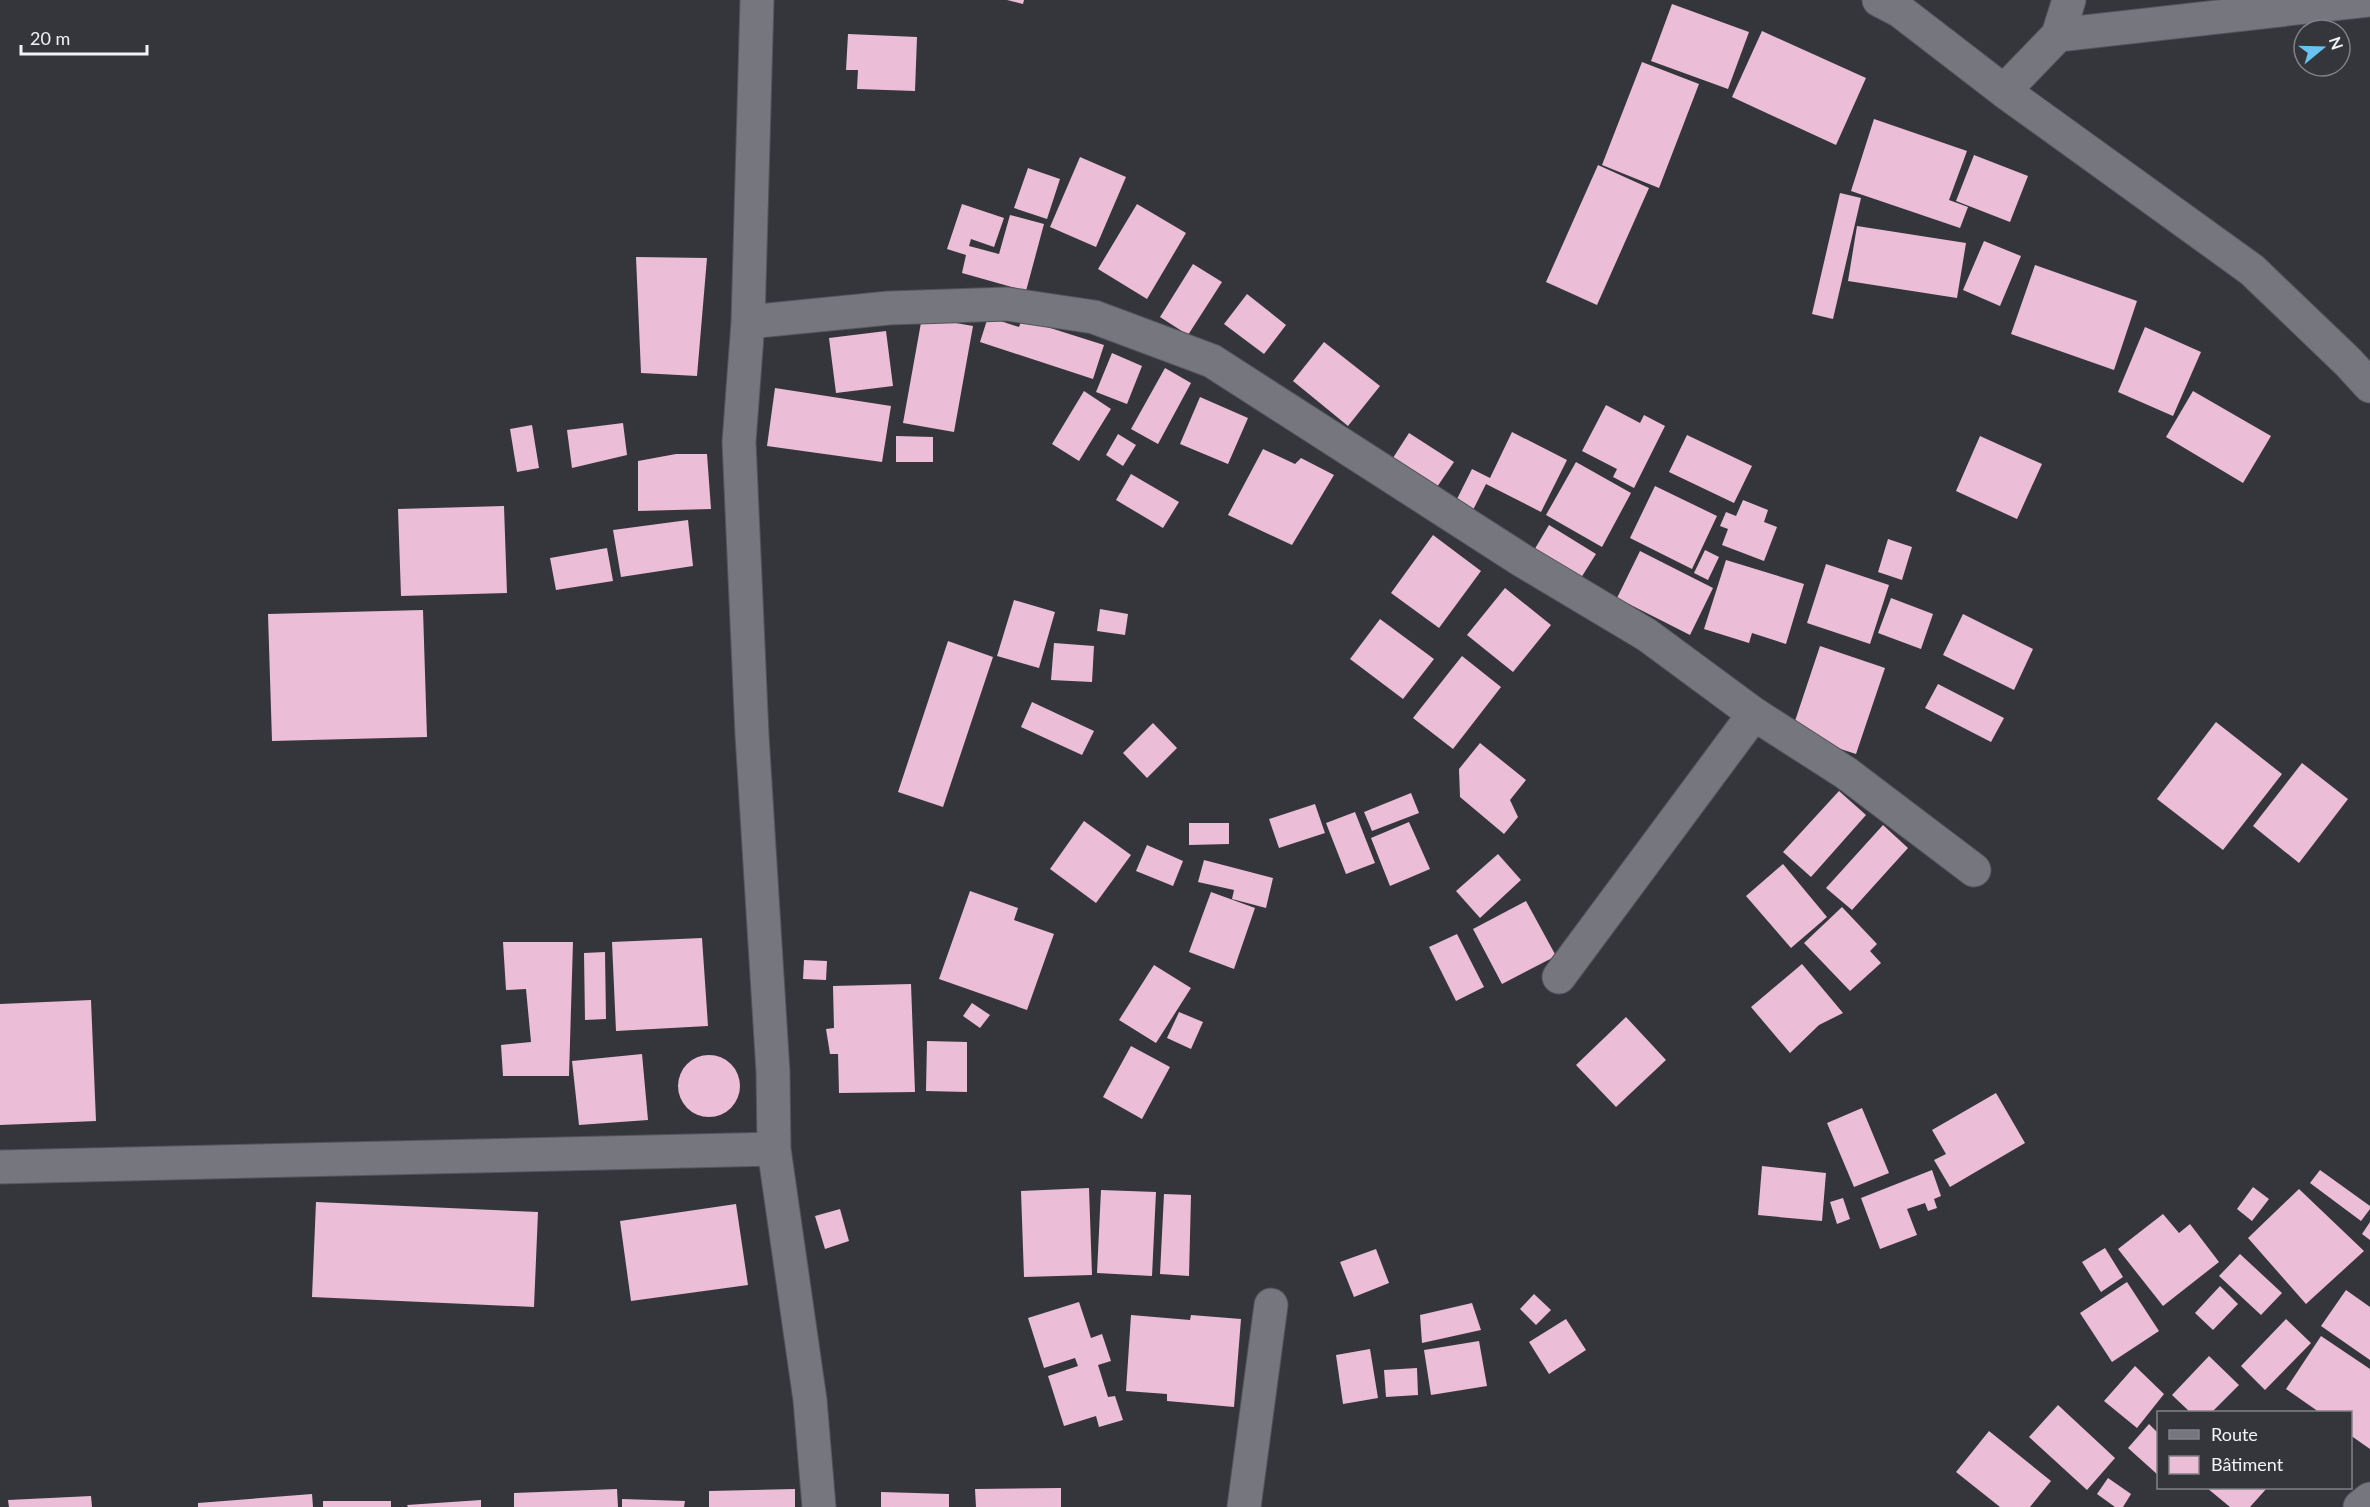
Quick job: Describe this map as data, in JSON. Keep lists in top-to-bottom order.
{
  "legend": ["Route", "Bâtiment"],
  "scale_bar": "20 m",
  "north": "right"
}
